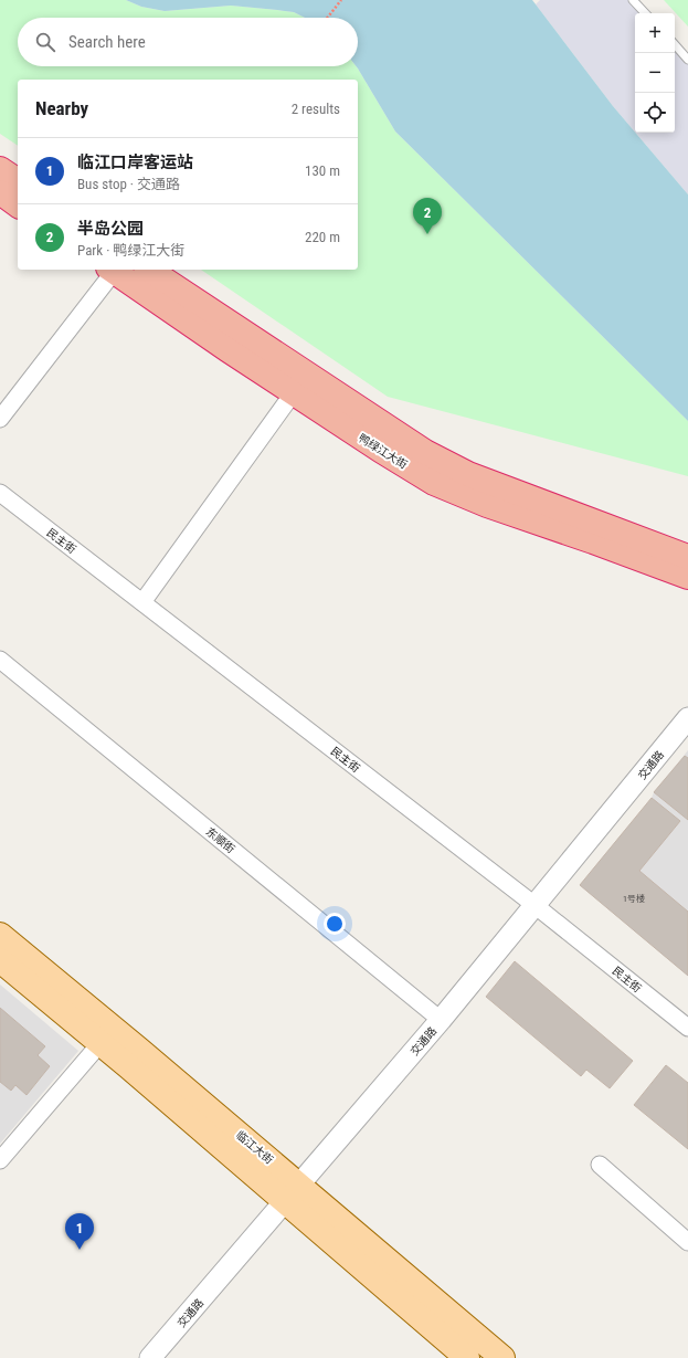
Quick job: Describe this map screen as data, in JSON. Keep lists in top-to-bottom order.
{
  "streets": {
    "highway": ["鸭绿江大街"],
    "main road": ["临江大街"],
    "street": ["民主街", "交通路", "东顺街"]
  },
  "crossings": [
    ["民主街", "交通路"],
    ["交通路", "东顺街"],
    ["交通路", "临江大街"]
  ],
  "house_numbers": ["1号楼"],
  "page": {
    "map_buttons": ["+", "−"],
    "search": "Search here",
    "heading": ["Nearby", "2 results"],
    "list": [
      {
        "mark": "1",
        "name": "临江口岸客运站",
        "note": "Bus stop · 交通路",
        "value": "130 m"
      },
      {
        "mark": "2",
        "name": "半岛公园",
        "note": "Park · 鸭绿江大街",
        "value": "220 m"
      }
    ],
    "pins": ["2", "1"]
  }
}
